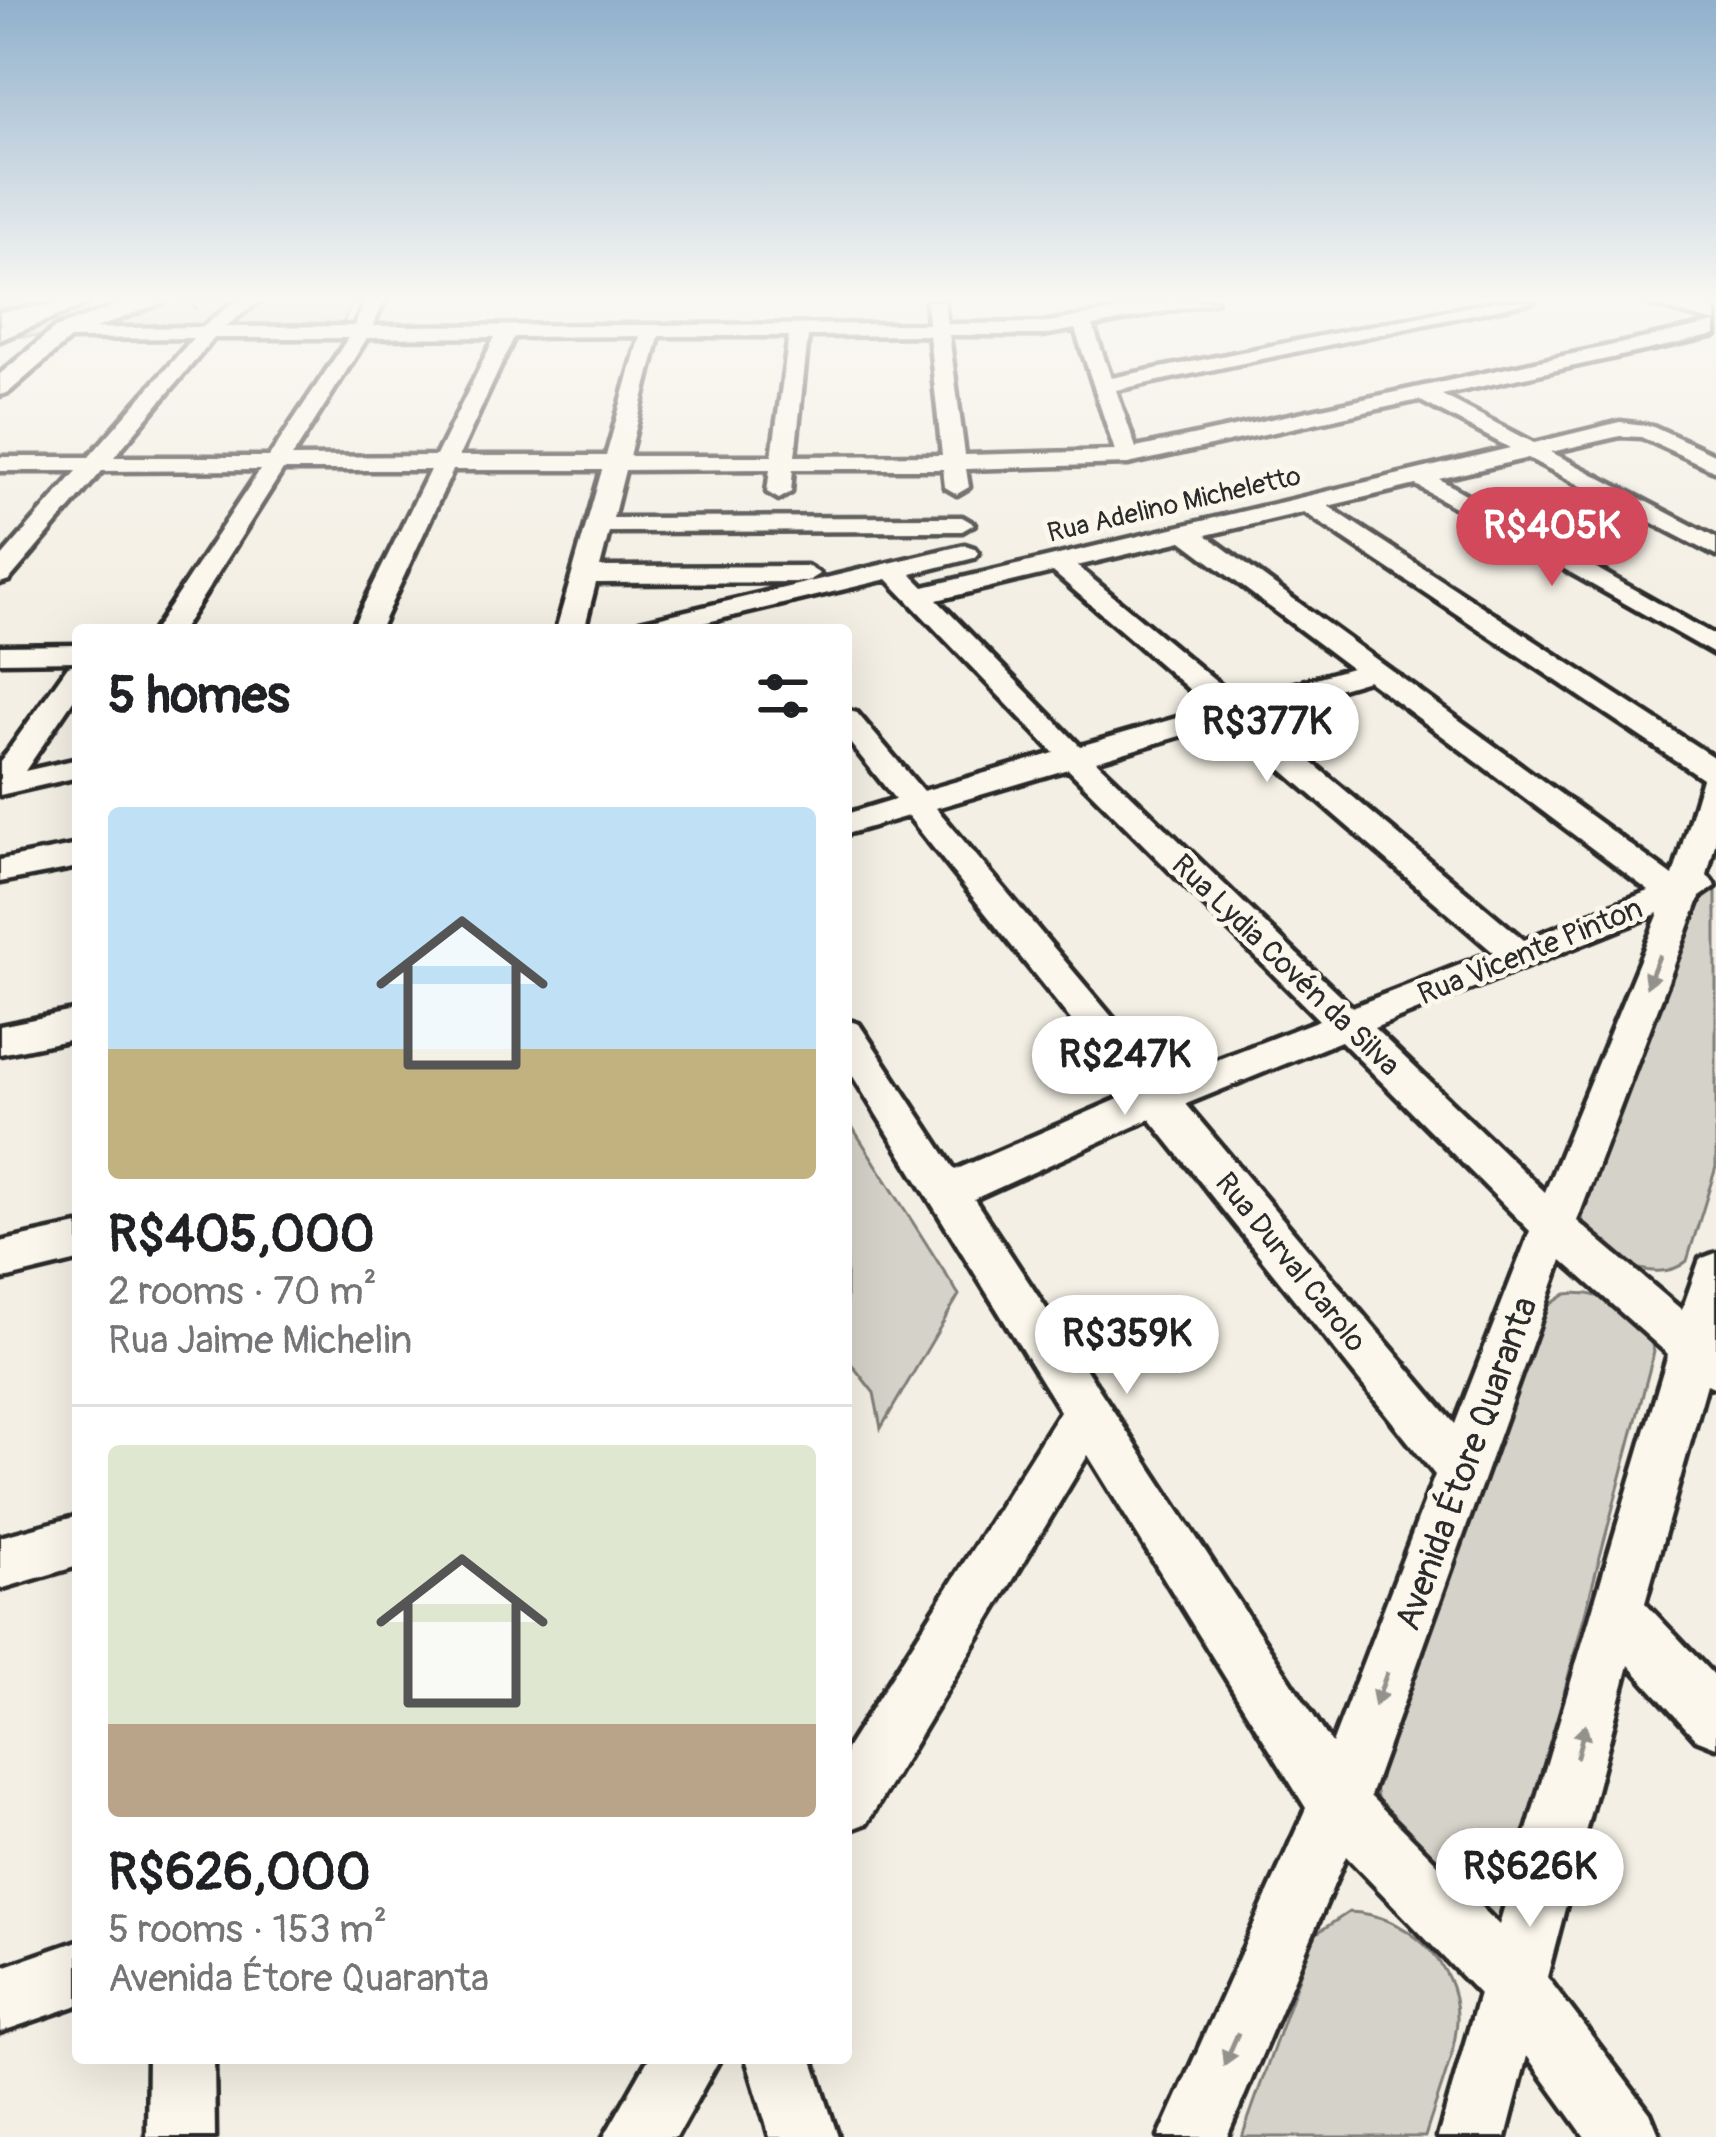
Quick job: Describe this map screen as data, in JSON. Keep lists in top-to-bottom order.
{
  "streets": {
    "street": [
      "Rua Adelino Micheletto",
      "Rua Vicente Pinton",
      "Rua Lydia Covén da Silva",
      "Rua Durval Carolo",
      "Avenida Étore Quaranta"
    ]
  },
  "crossings": [
    ["Rua Adelino Micheletto", "Rua Lydia Covén da Silva"],
    ["Rua Vicente Pinton", "Rua Lydia Covén da Silva"],
    ["Rua Vicente Pinton", "Rua Durval Carolo"],
    ["Rua Vicente Pinton", "Avenida Étore Quaranta"],
    ["Rua Lydia Covén da Silva", "Avenida Étore Quaranta"],
    ["Rua Durval Carolo", "Avenida Étore Quaranta"]
  ],
  "page": {
    "price": [
      "R$405K",
      "R$377K",
      "R$247K",
      "R$359K",
      "R$626K"
    ],
    "heading": "5 homes",
    "list": [
      {
        "name": "R$405,000",
        "note": "2 rooms · 70 m² · Rua Jaime Michelin"
      },
      {
        "name": "R$626,000",
        "note": "5 rooms · 153 m² · Avenida Étore Quaranta"
      }
    ]
  }
}
